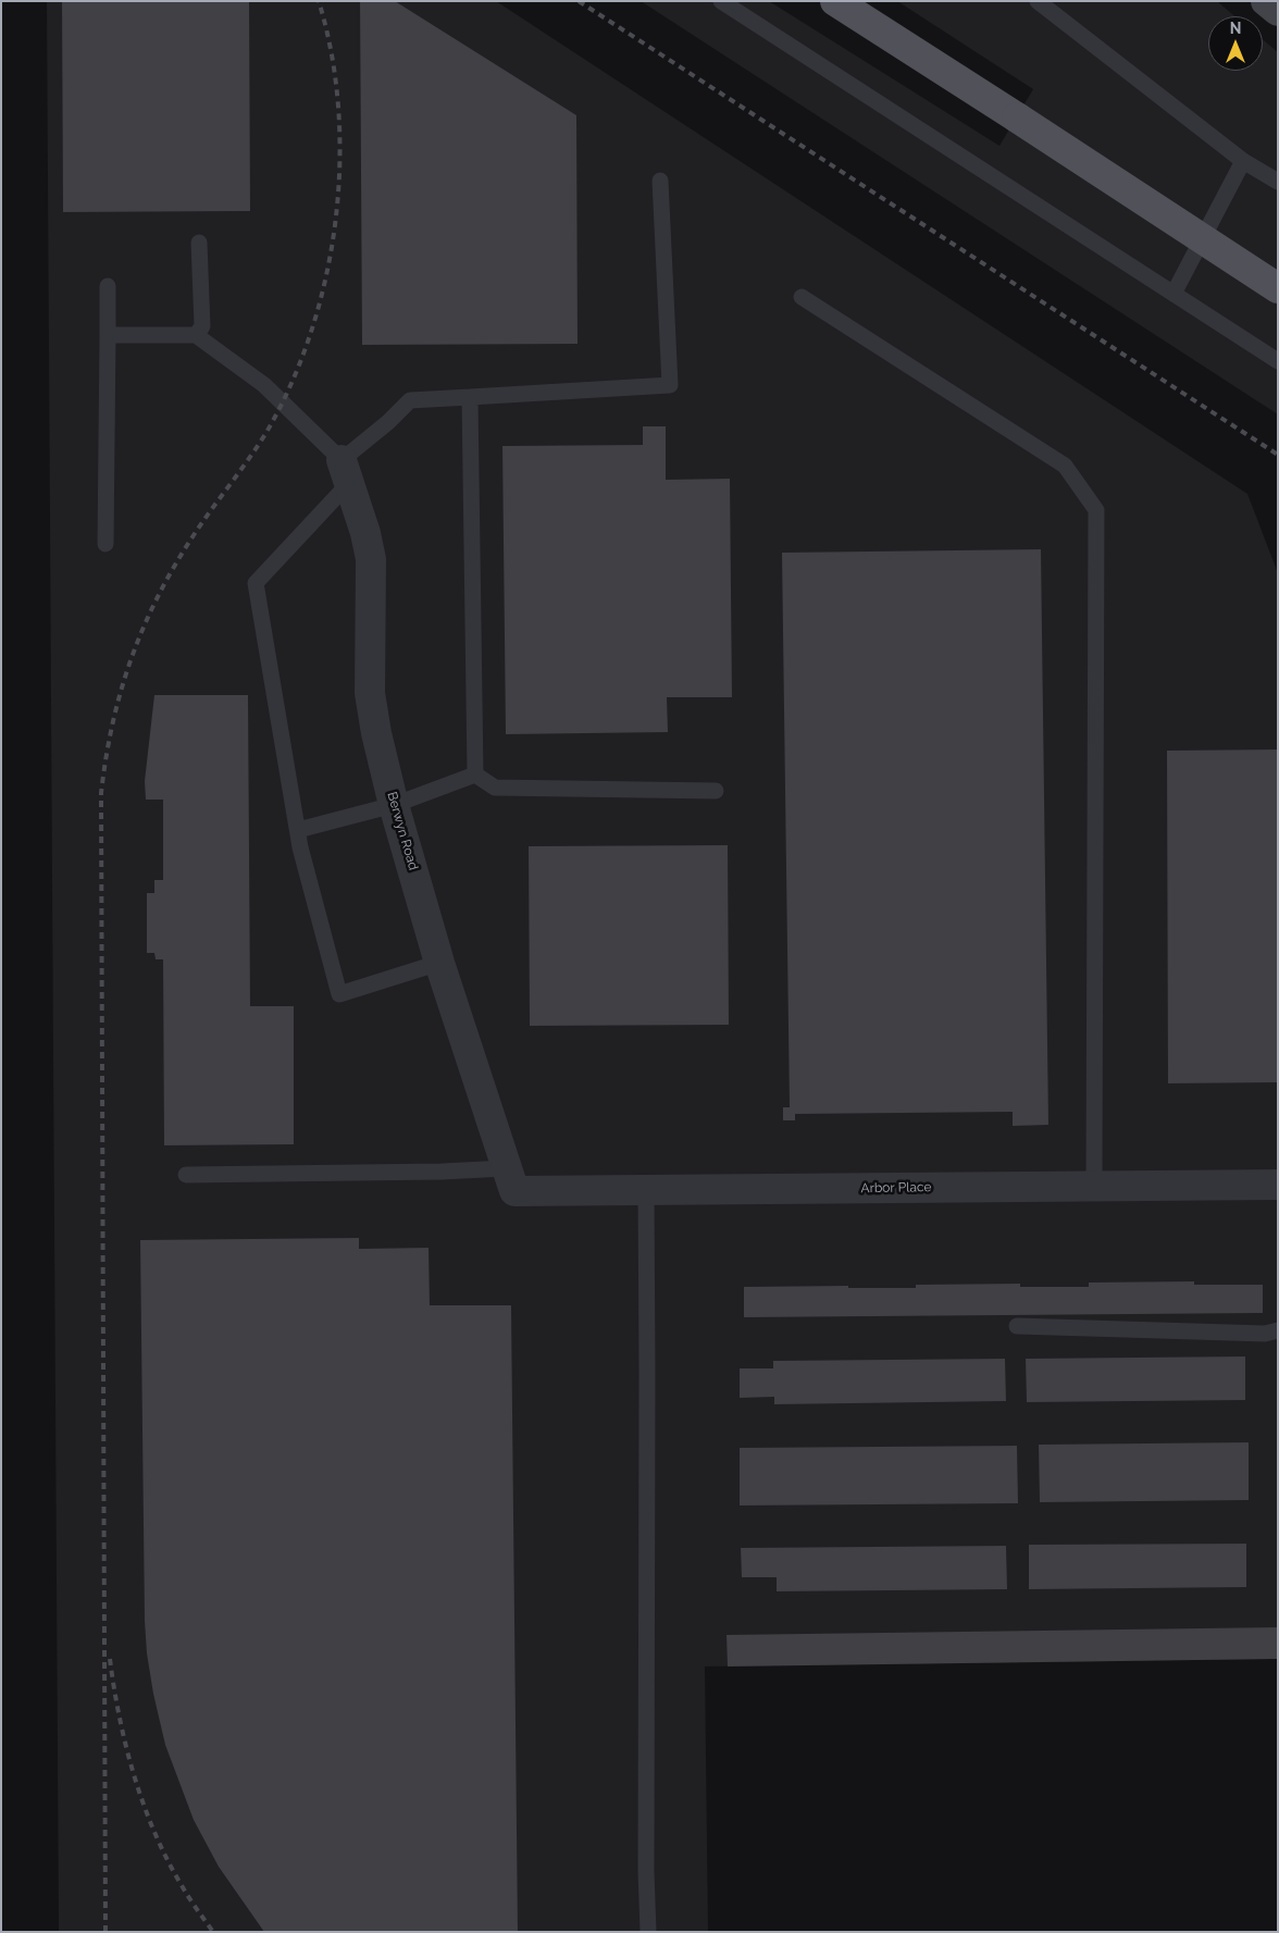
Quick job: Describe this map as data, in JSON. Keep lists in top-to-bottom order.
{
  "streets": {
    "street": ["Berwyn Road", "Arbor Place"]
  },
  "crossings": [
    ["Berwyn Road", "Arbor Place"]
  ],
  "north": "top"
}
